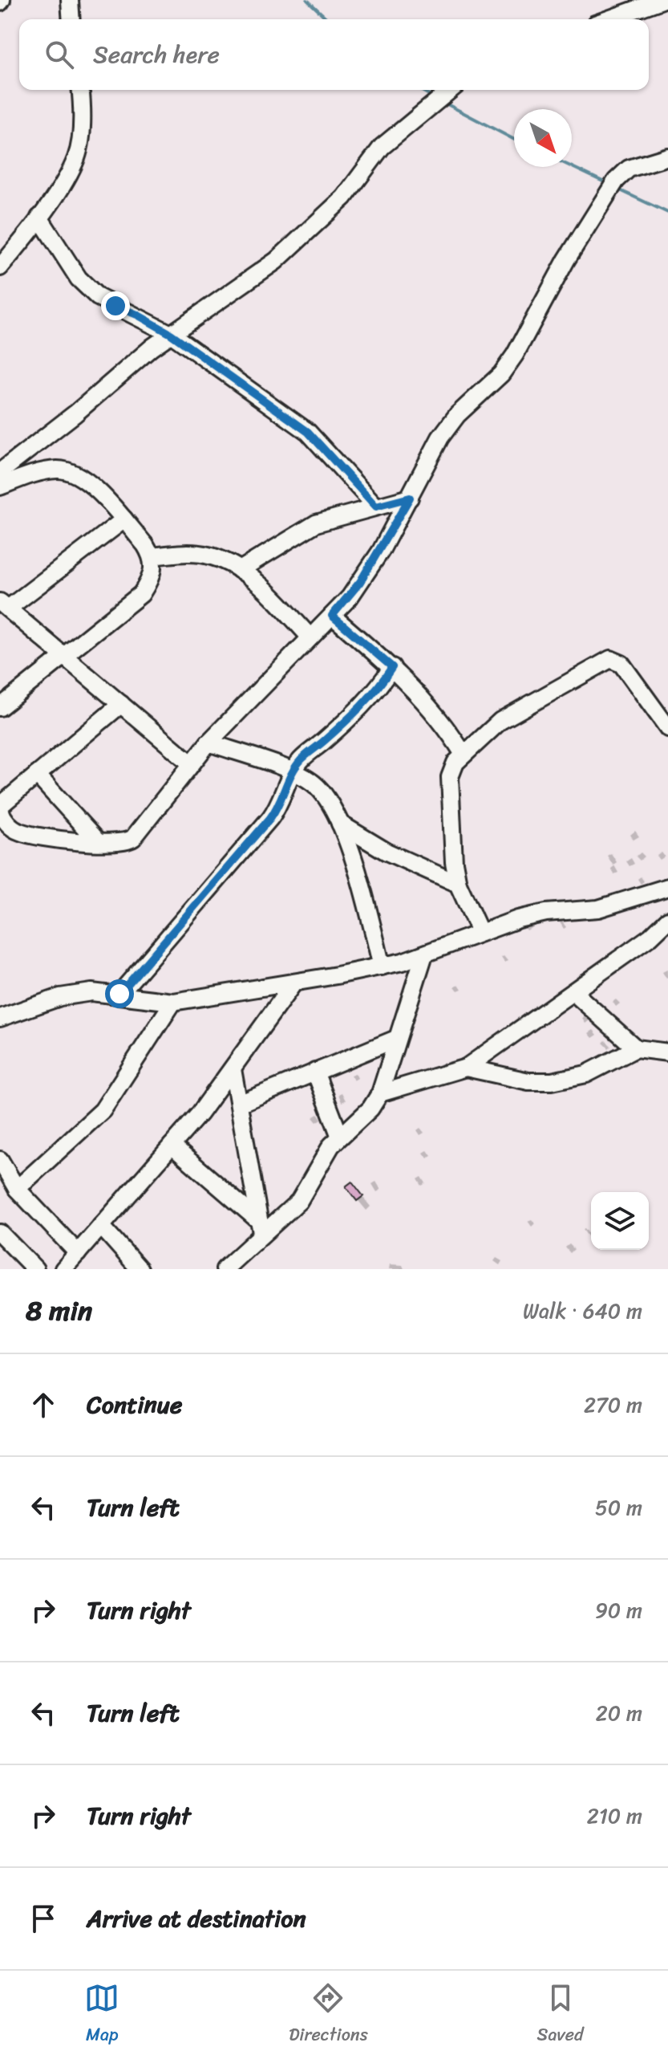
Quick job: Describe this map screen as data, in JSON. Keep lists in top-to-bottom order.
{
  "north": "bottom right",
  "page": {
    "search": "Search here",
    "heading": ["8 min", "Walk · 640 m"],
    "list": [
      ["Continue", "270 m"],
      ["Turn left", "50 m"],
      ["Turn right", "90 m"],
      ["Turn left", "20 m"],
      ["Turn right", "210 m"],
      "Arrive at destination"
    ],
    "nav": ["Map", "Directions", "Saved"]
  }
}
